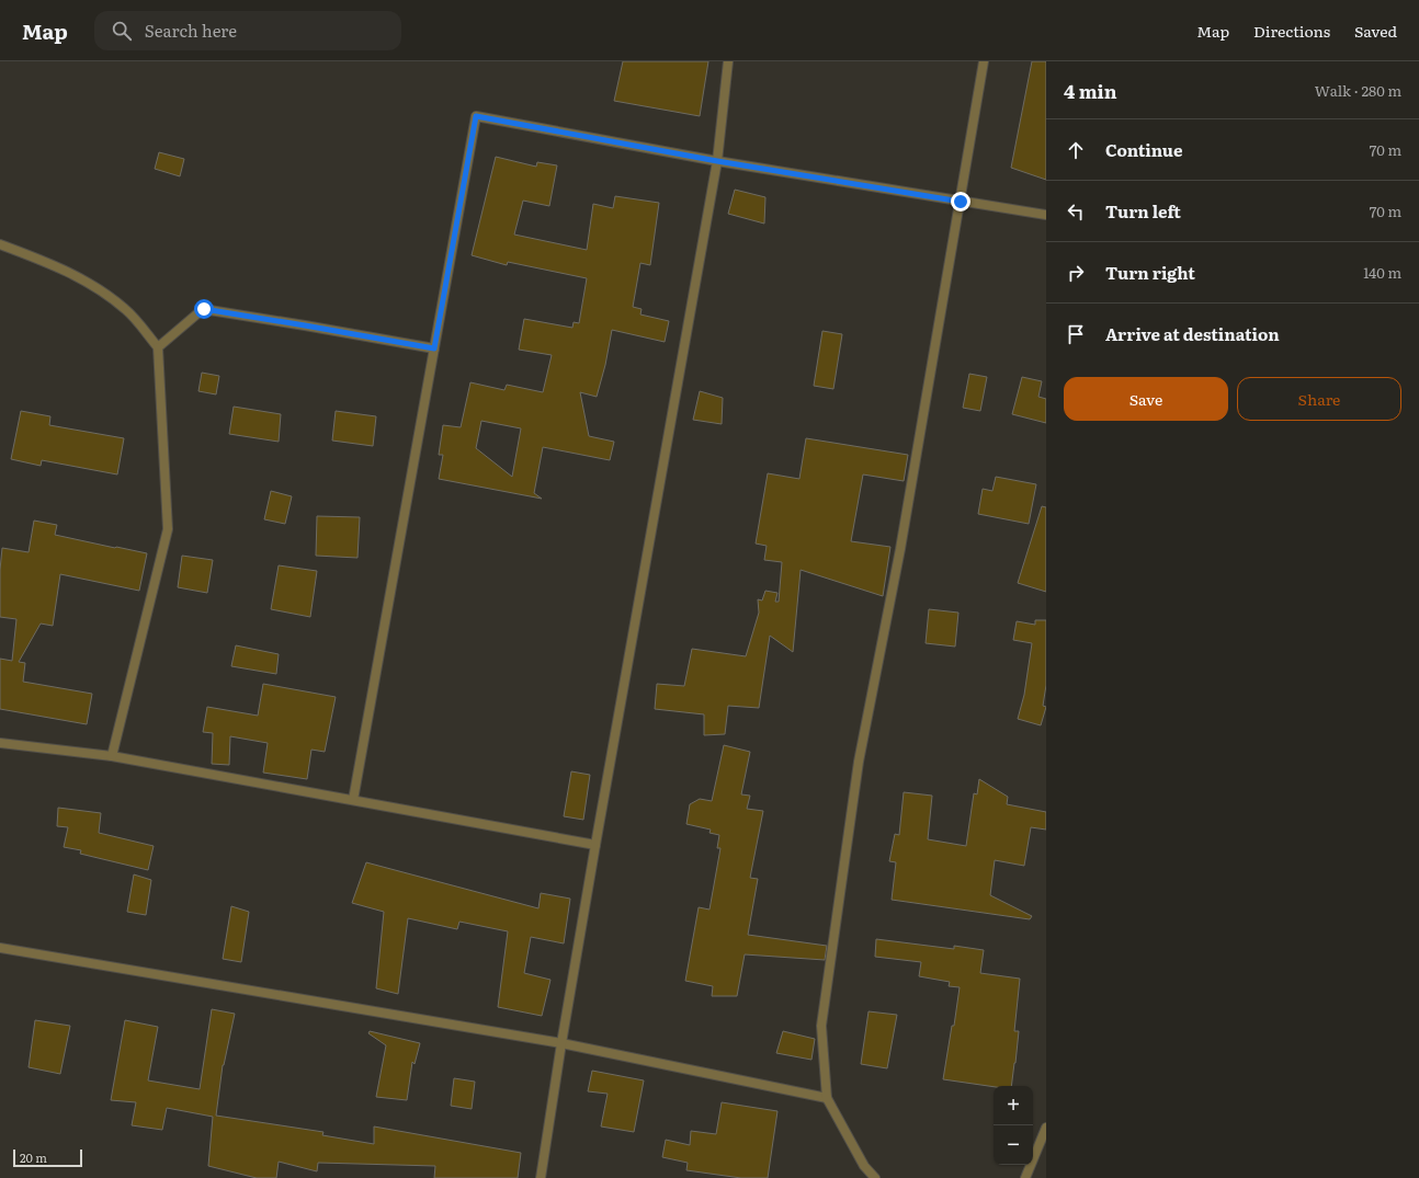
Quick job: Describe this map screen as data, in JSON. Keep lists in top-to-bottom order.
{
  "scale_bar": "20 m",
  "page": {
    "header": "Map",
    "search": "Search here",
    "nav": ["Map", "Directions", "Saved"],
    "heading": ["4 min", "Walk · 280 m"],
    "list": [
      ["Continue", "70 m"],
      ["Turn left", "70 m"],
      ["Turn right", "140 m"],
      "Arrive at destination"
    ],
    "buttons": ["Save", "Share"],
    "map_buttons": ["+", "−"],
    "scale": "20 m"
  }
}
